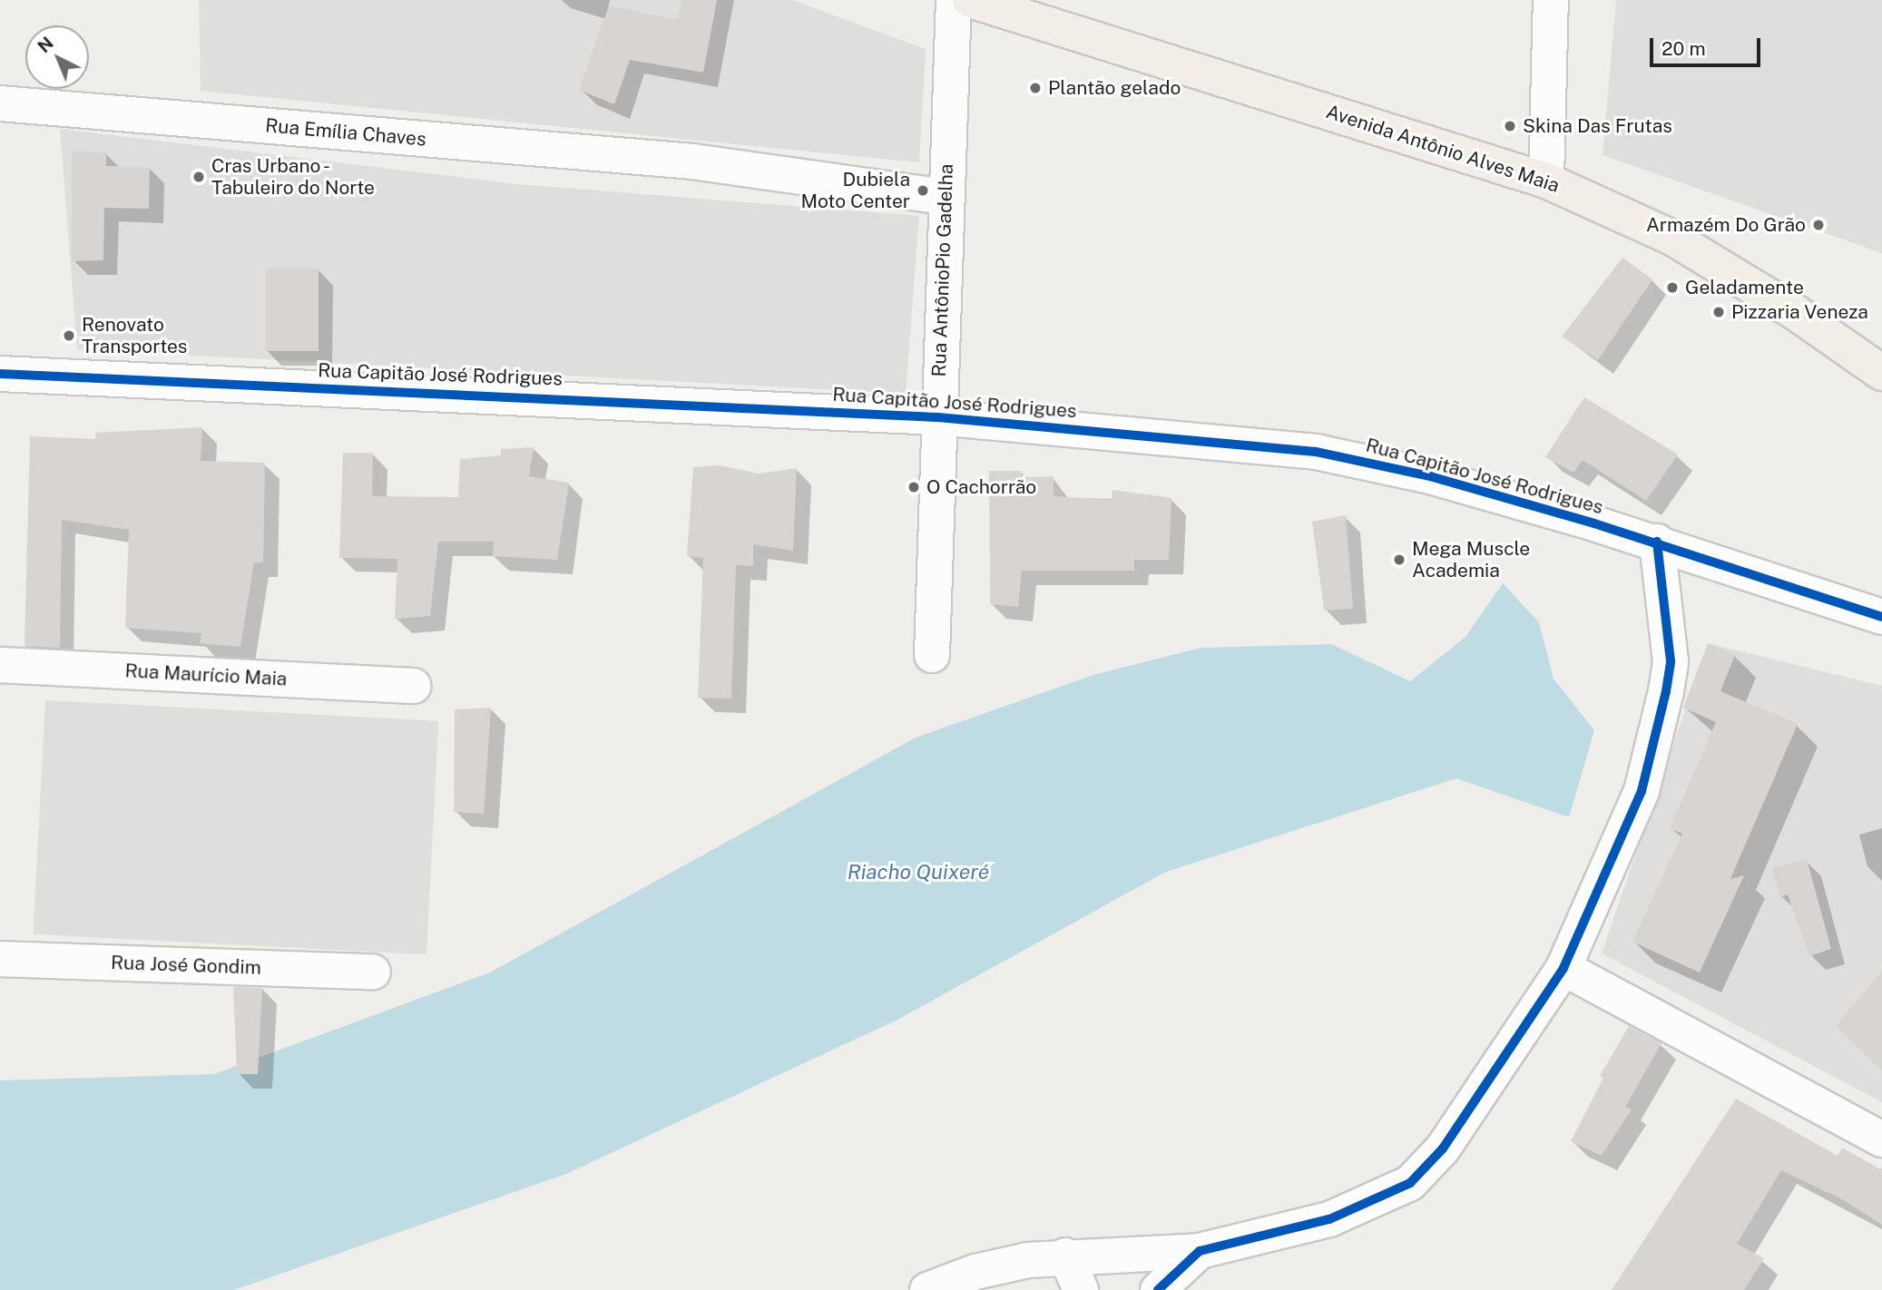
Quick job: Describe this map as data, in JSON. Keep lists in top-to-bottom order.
{
  "streets": {
    "main road": ["Avenida Antônio Alves Maia"],
    "street": [
      "Rua Emília Chaves",
      "Rua AntônioPio Gadelha",
      "Rua Capitão José Rodrigues",
      "Rua Maurício Maia",
      "Rua José Gondim"
    ]
  },
  "crossings": [
    ["Rua Emília Chaves", "Rua AntônioPio Gadelha"],
    ["Rua AntônioPio Gadelha", "Rua Capitão José Rodrigues"]
  ],
  "water": ["Riacho Quixeré"],
  "places": [
    "Plantão gelado",
    "Skina Das Frutas",
    "Cras Urbano - Tabuleiro do Norte",
    "Dubiela Moto Center",
    "Armazém Do Grão",
    "Geladamente",
    "Pizzaria Veneza",
    "Renovato Transportes",
    "O Cachorrão",
    "Mega Muscle Academia"
  ],
  "scale_bar": "20 m",
  "north": "top left"
}
